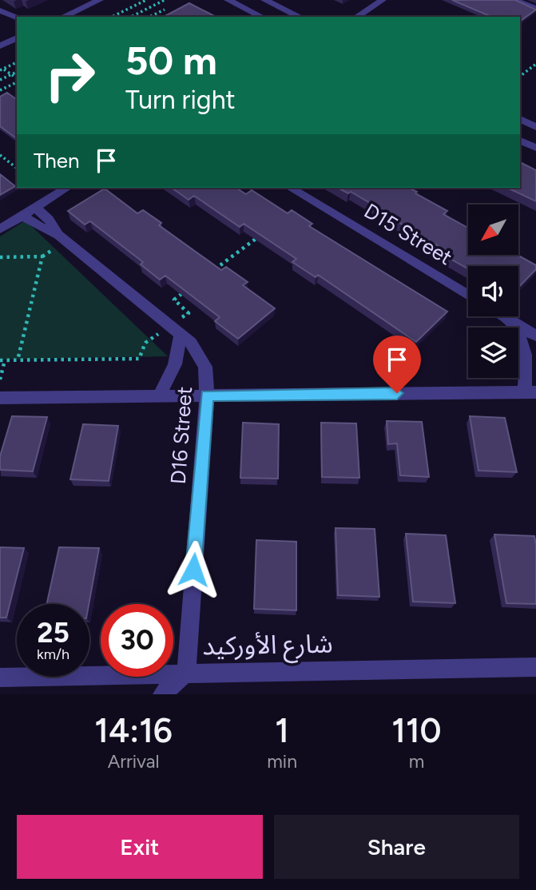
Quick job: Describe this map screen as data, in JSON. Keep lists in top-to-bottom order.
{
  "streets": {
    "street": ["D15 Street", "D16 Street", "شارع الأوركيد"]
  },
  "crossings": [
    ["D16 Street", "شارع الأوركيد"]
  ],
  "north": "bottom left",
  "page": {
    "turn": ["50 m", "Turn right"],
    "then": "Then",
    "speed": "25 km/h",
    "limit": "30",
    "eta": [
      "14:16",
      "Arrival",
      "1",
      "min",
      "110",
      "m"
    ],
    "buttons": ["Exit", "Share"]
  }
}
